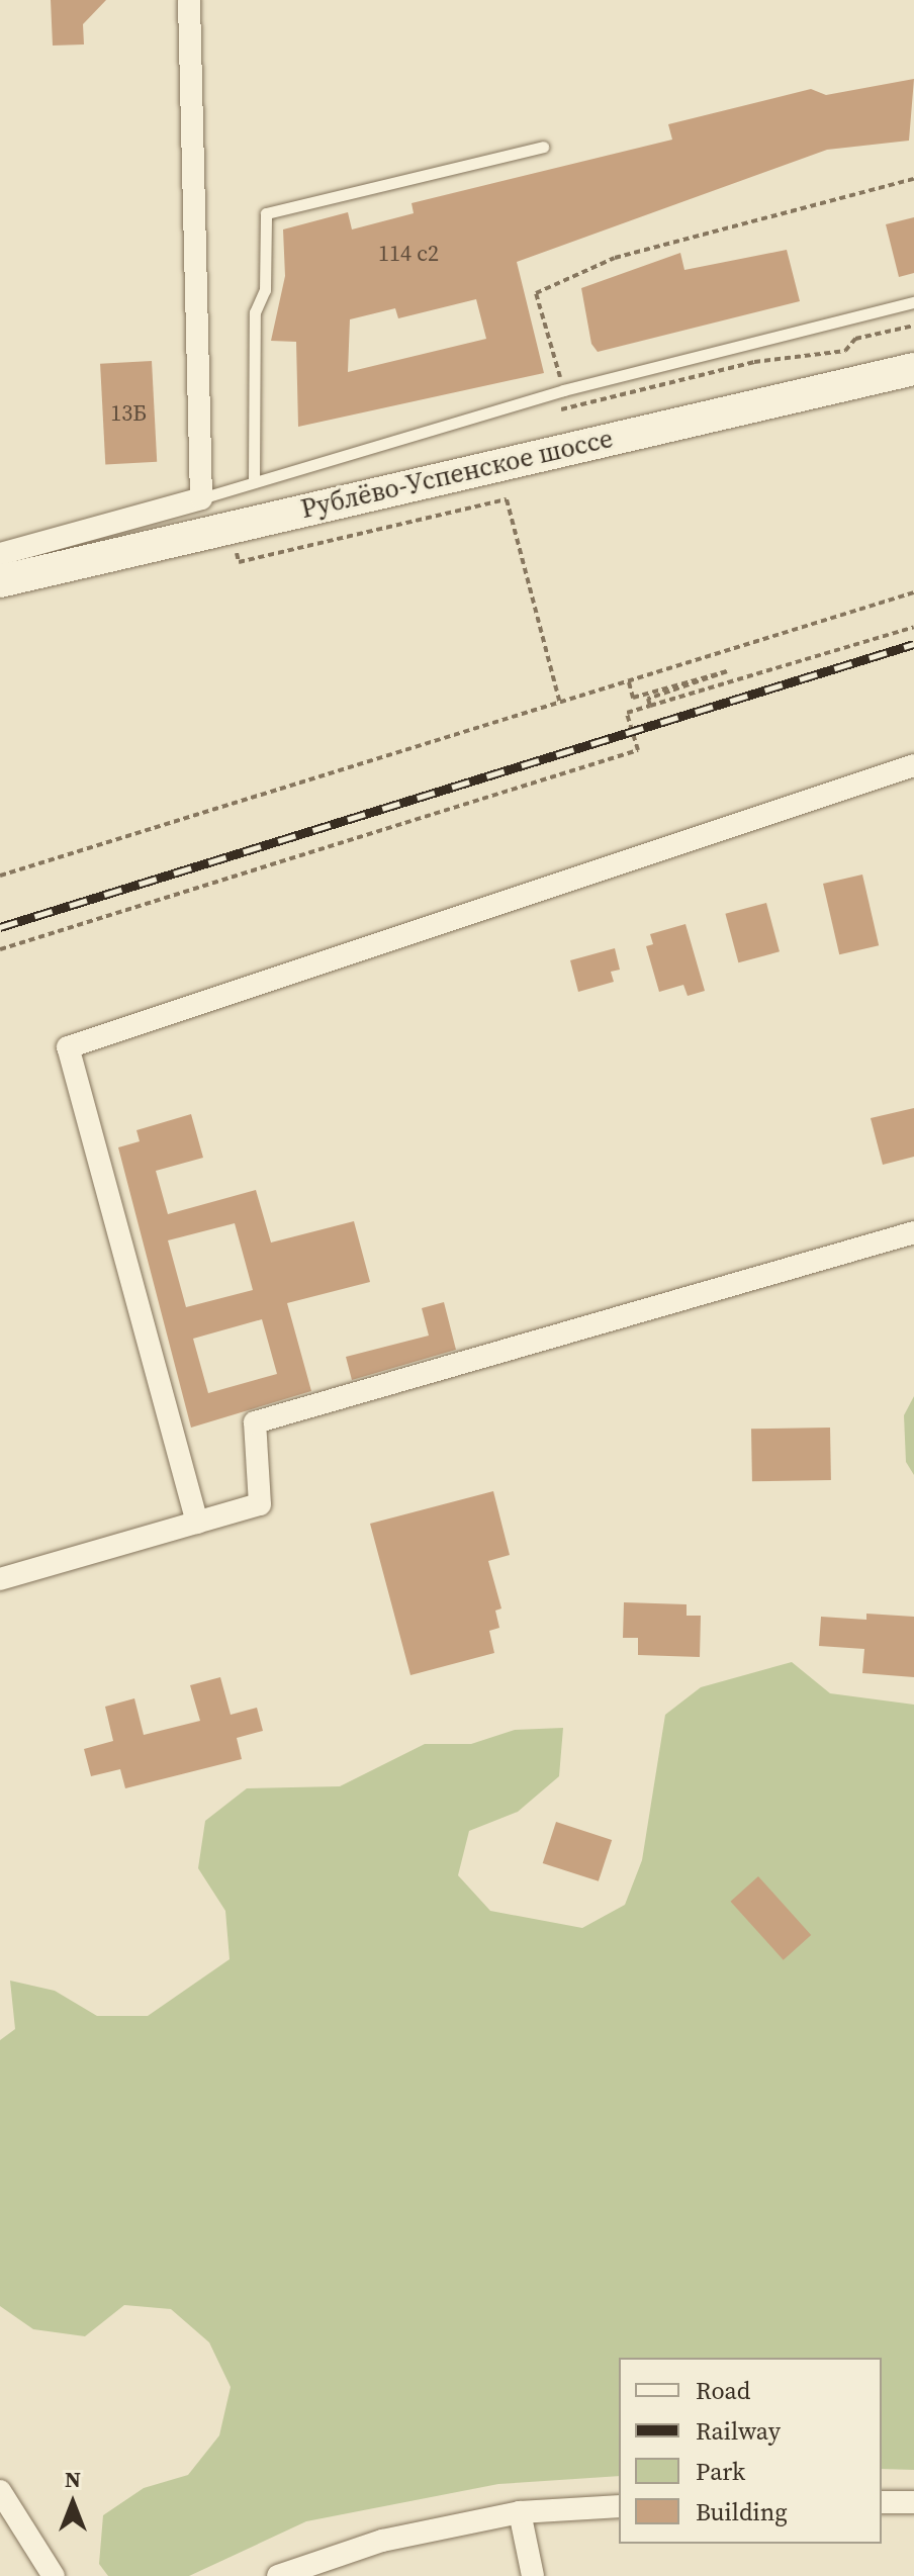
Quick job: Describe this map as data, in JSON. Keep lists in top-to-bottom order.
{
  "streets": {
    "main road": ["Рублёво-Успенское шоссе"]
  },
  "house_numbers": ["114 с2", "13Б"],
  "legend": [
    "Road",
    "Railway",
    "Park",
    "Building"
  ],
  "north": "top"
}
